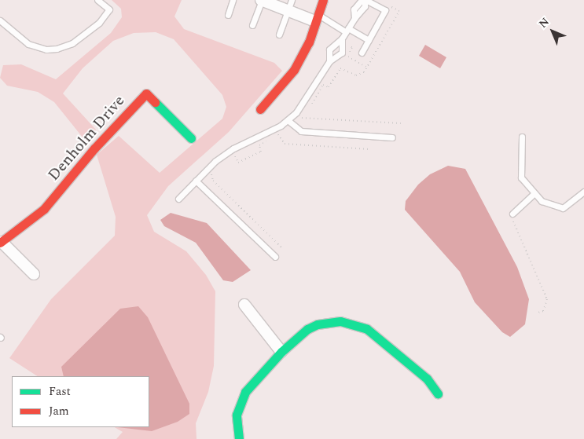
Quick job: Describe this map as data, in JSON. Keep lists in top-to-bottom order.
{
  "streets": {
    "street": ["Denholm Drive"]
  },
  "legend": ["Fast", "Jam"],
  "north": "top left"
}
